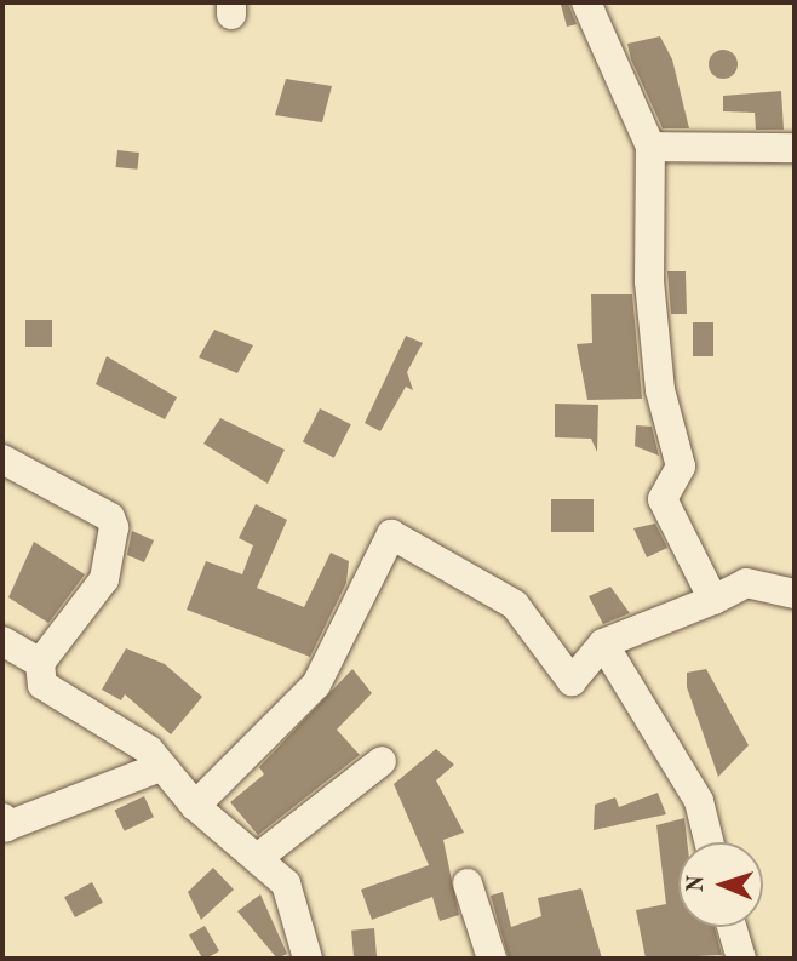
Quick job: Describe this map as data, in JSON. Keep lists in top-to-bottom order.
{
  "north": "left"
}
